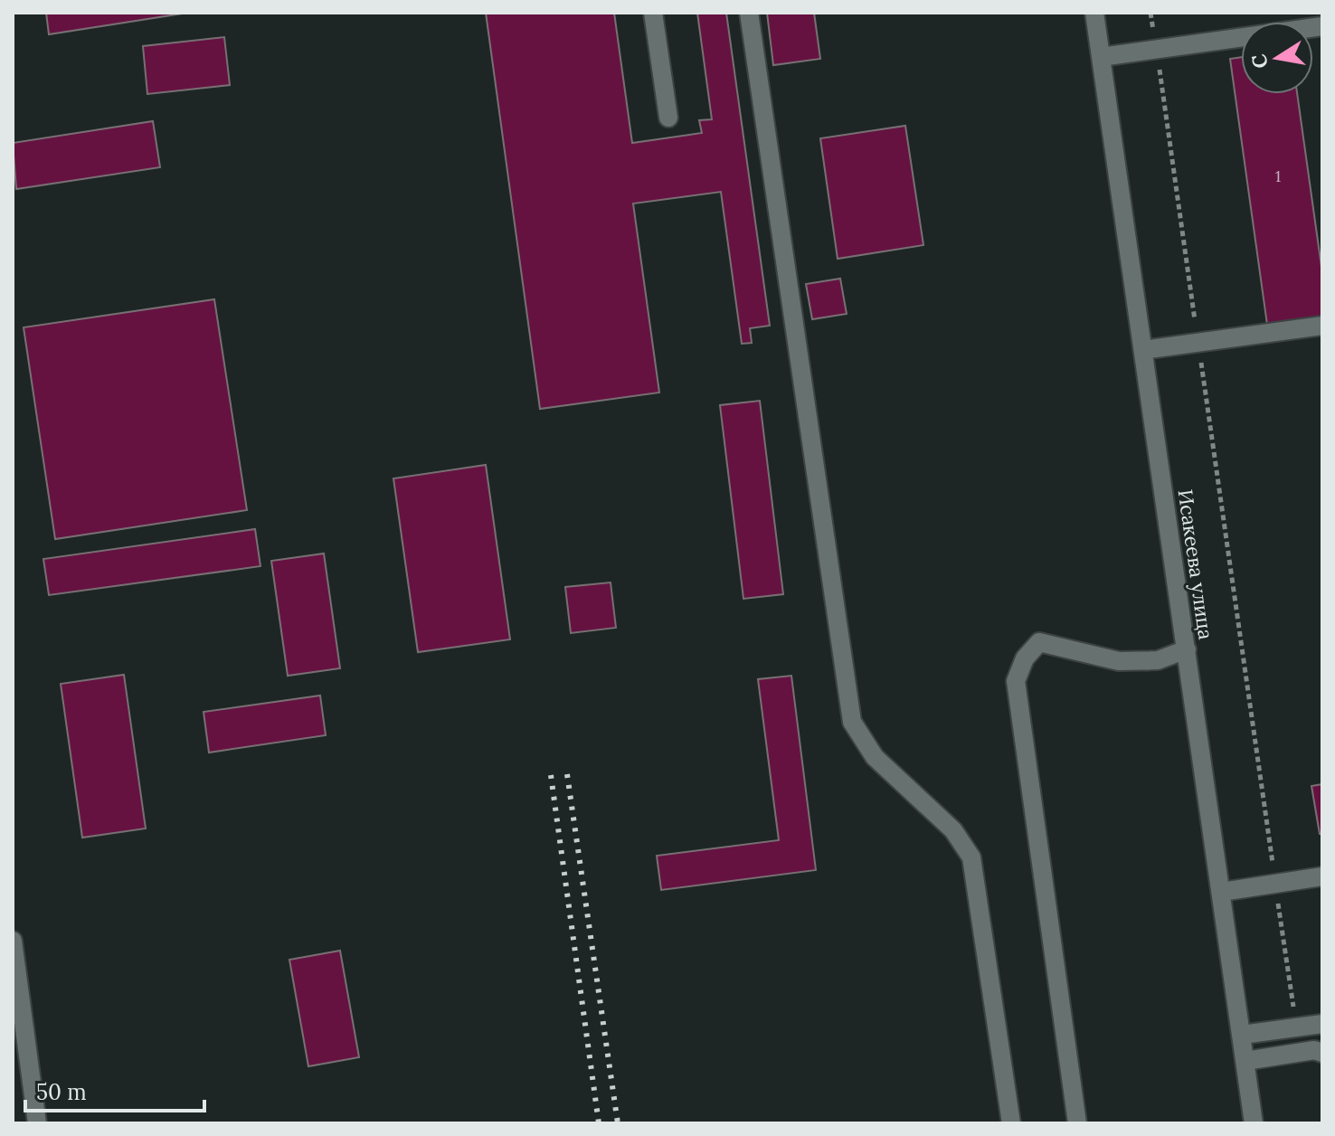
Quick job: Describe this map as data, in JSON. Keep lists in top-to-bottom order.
{
  "streets": {
    "street": ["Исакеева улица"]
  },
  "house_numbers": ["1"],
  "scale_bar": "50 m",
  "north": "left"
}
